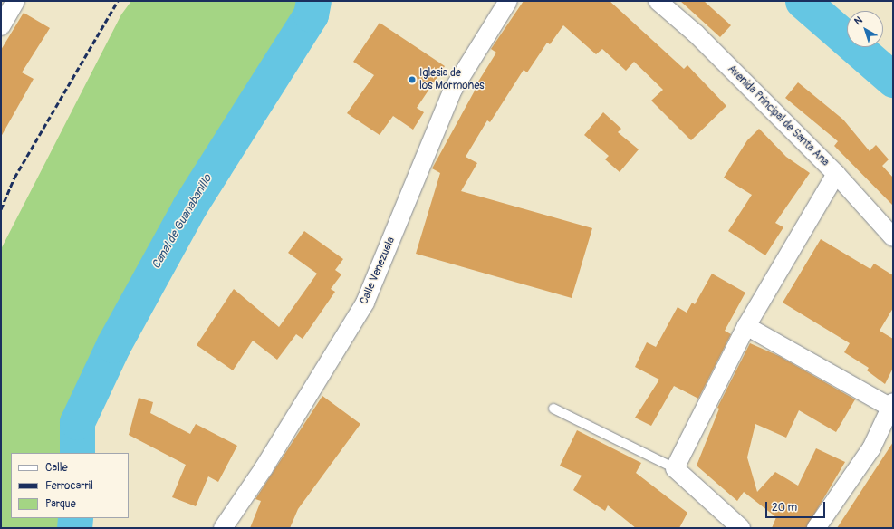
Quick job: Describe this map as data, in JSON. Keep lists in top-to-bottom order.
{
  "streets": {
    "street": ["Avenida Principal de Santa Ana", "Calle Venezuela"]
  },
  "water": ["Canal de Guanabanillo"],
  "places": ["Iglesia de los Mormones"],
  "legend": ["Calle", "Ferrocarril", "Parque"],
  "scale_bar": "20 m",
  "north": "top left"
}
